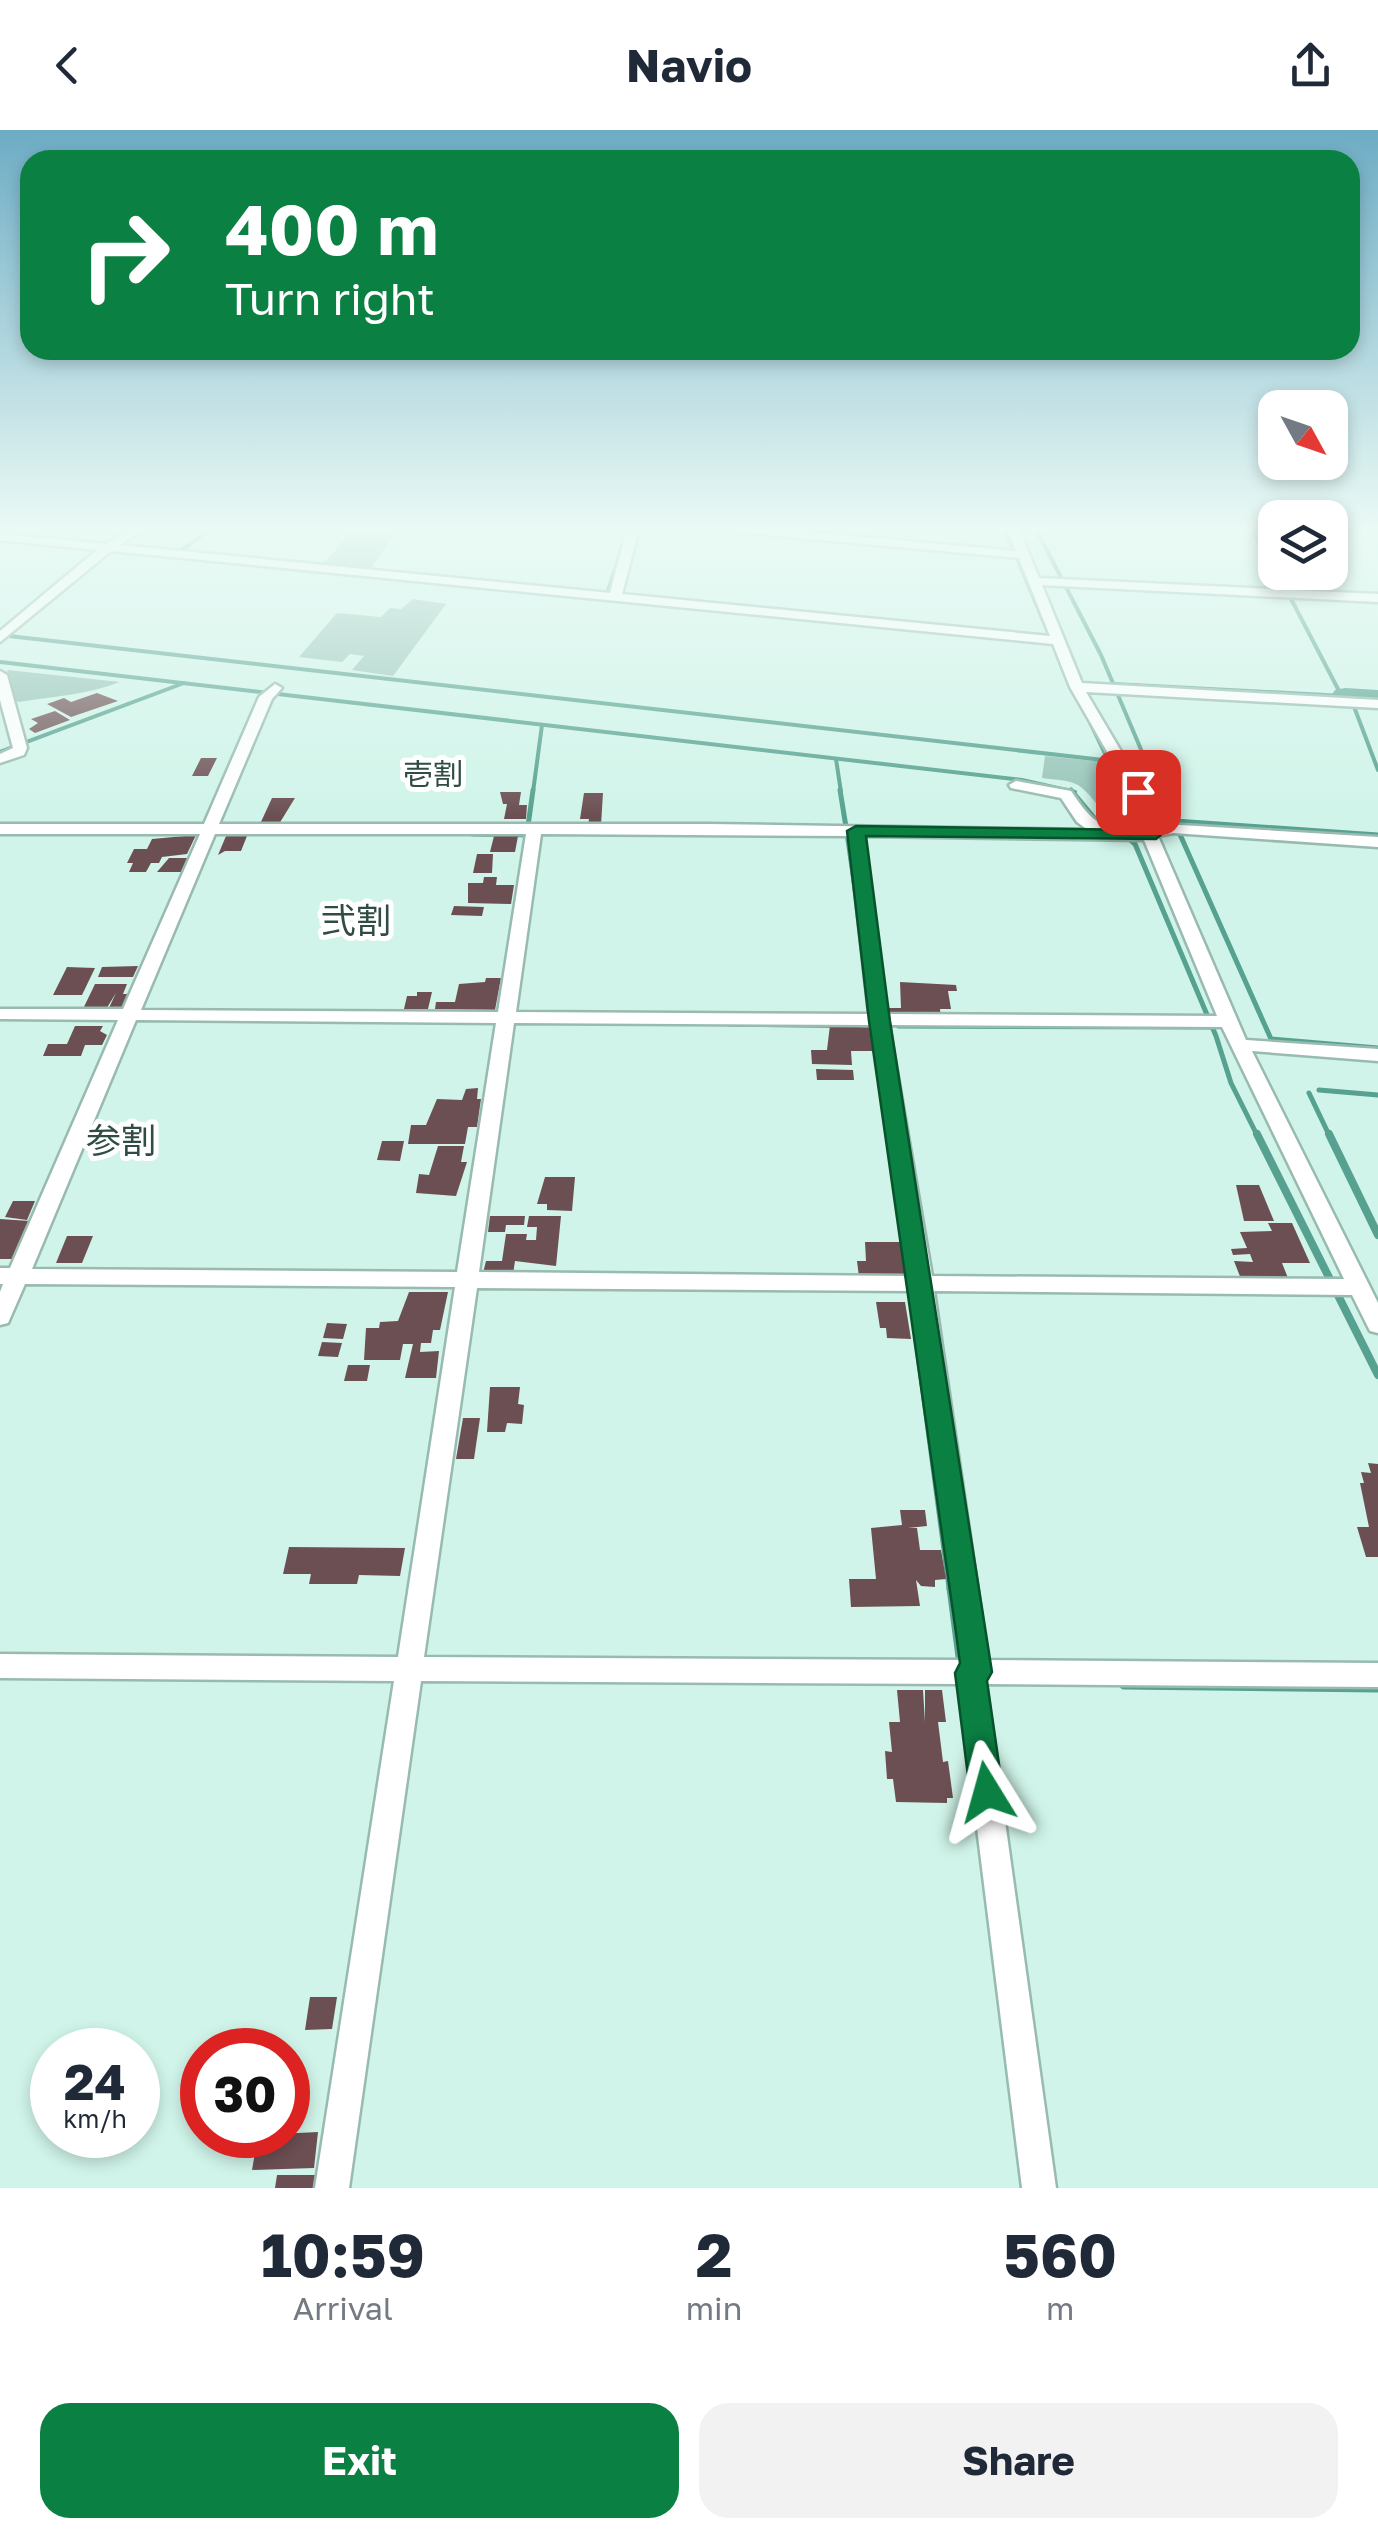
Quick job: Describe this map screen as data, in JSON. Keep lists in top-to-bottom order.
{
  "districts": ["壱割", "弐割", "参割"],
  "north": "bottom right",
  "page": {
    "header": "Navio",
    "turn": ["400 m", "Turn right"],
    "speed": "24 km/h",
    "limit": "30",
    "eta": [
      "10:59",
      "Arrival",
      "2",
      "min",
      "560",
      "m"
    ],
    "buttons": ["Exit", "Share"]
  }
}
